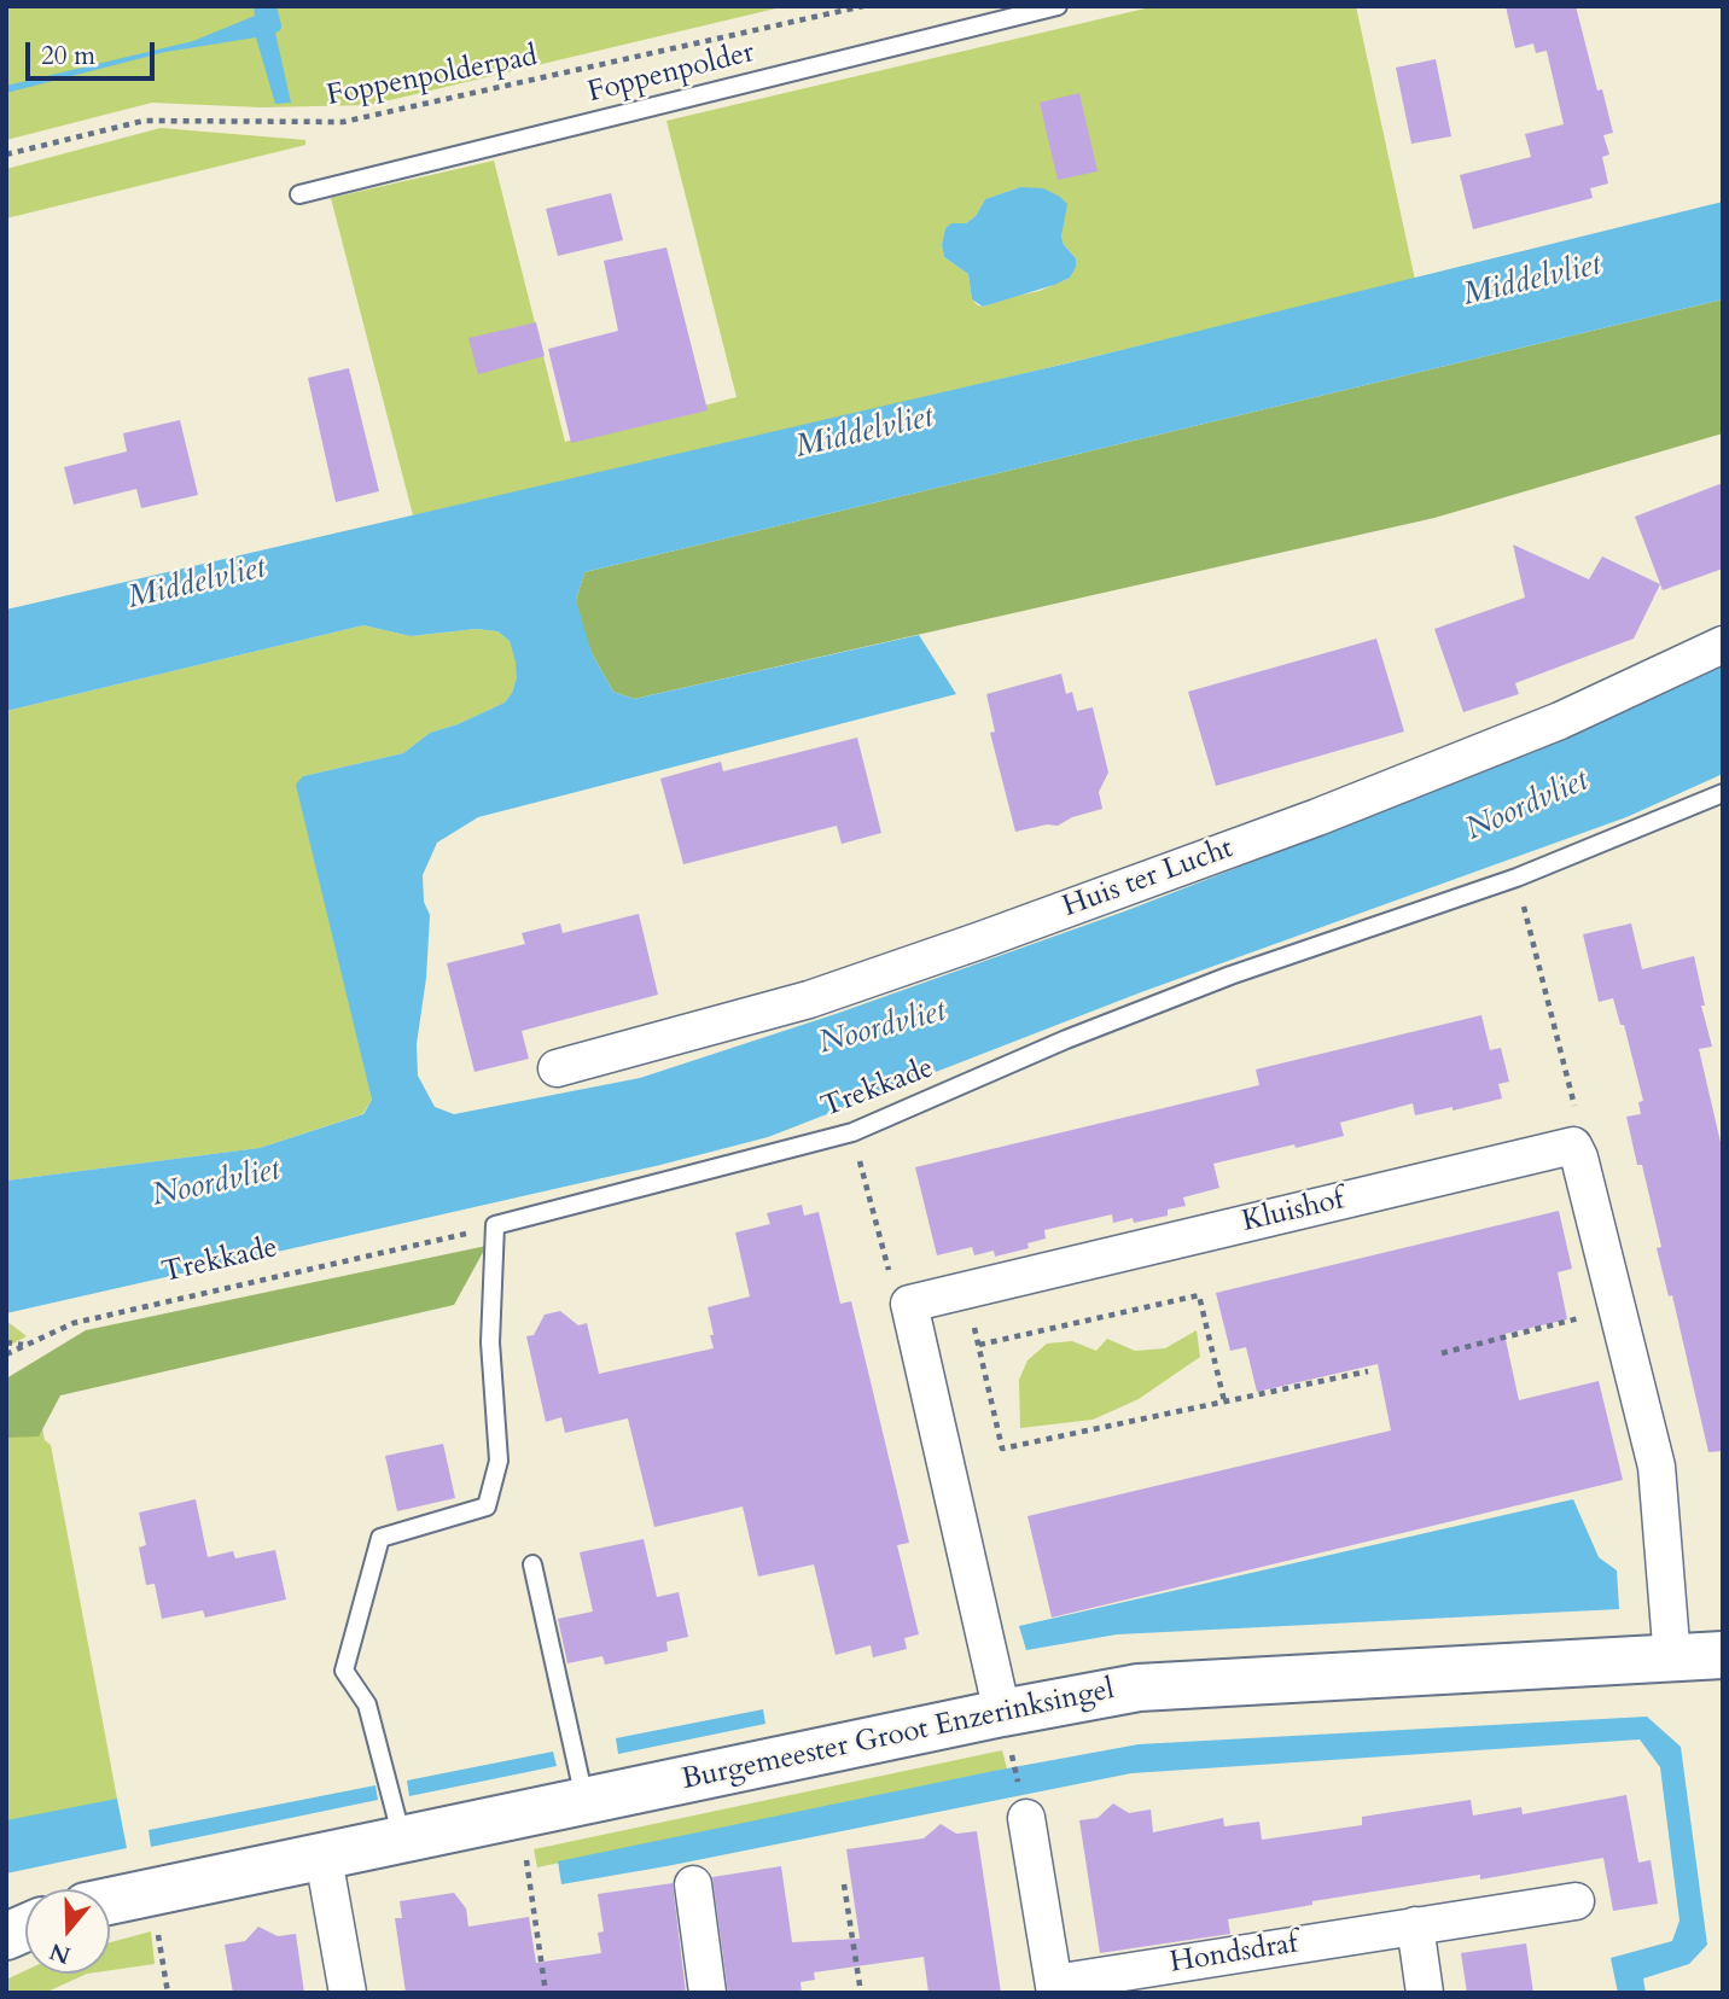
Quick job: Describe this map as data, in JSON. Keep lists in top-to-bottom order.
{
  "streets": {
    "street": [
      "Huis ter Lucht",
      "Kluishof",
      "Burgemeester Groot Enzerinksingel",
      "Hondsdraf"
    ],
    "lane": ["Foppenpolder", "Trekkade"],
    "path": ["Foppenpolderpad"]
  },
  "water": ["Middelvliet", "Noordvliet"],
  "scale_bar": "20 m",
  "north": "bottom"
}
